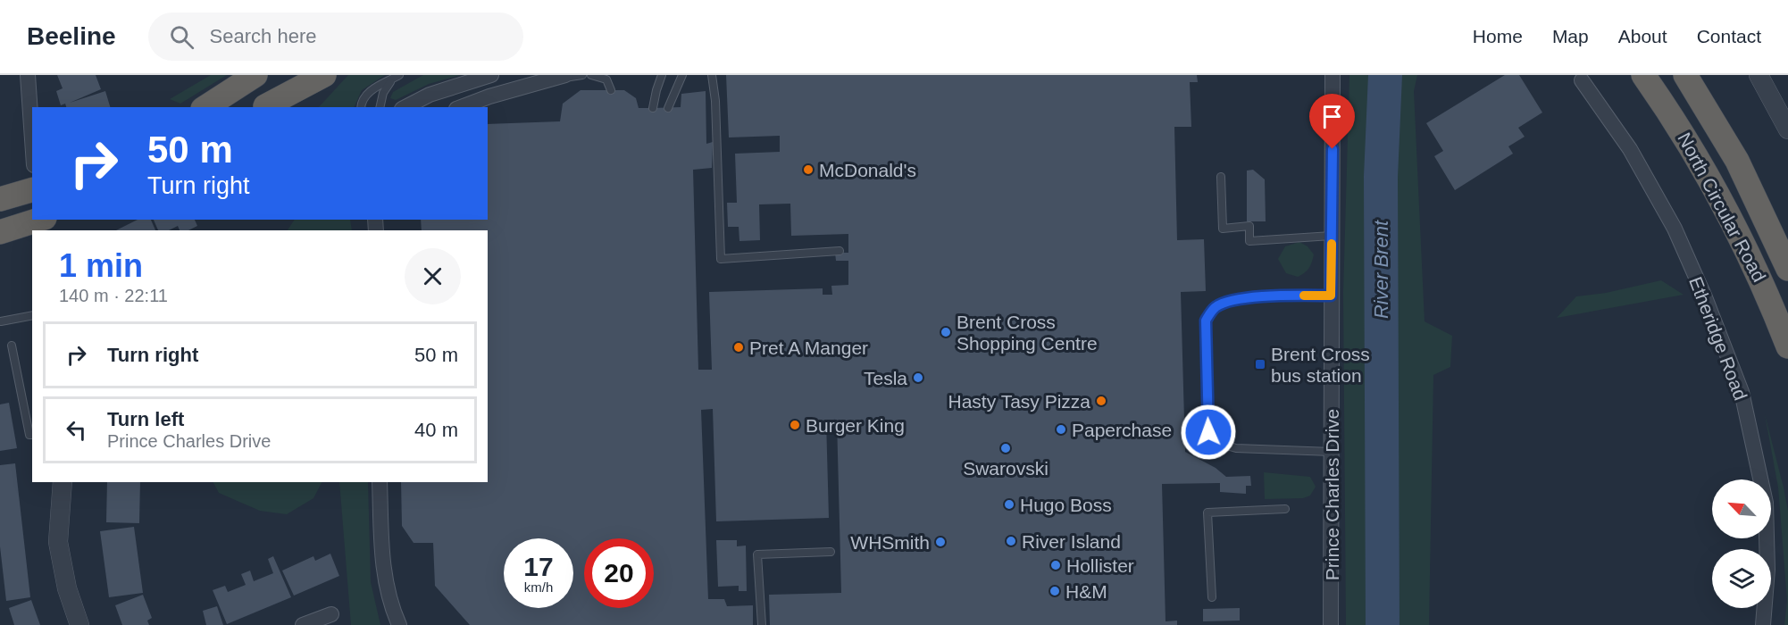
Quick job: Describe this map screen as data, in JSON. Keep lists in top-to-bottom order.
{
  "streets": {
    "highway": ["North Circular Road"],
    "street": ["Etheridge Road", "Prince Charles Drive"]
  },
  "water": ["River Brent"],
  "places": {
    "other": [
      "McDonald's",
      "Brent Cross Shopping Centre",
      "Pret A Manger",
      "Tesla",
      "Hasty Tasy Pizza",
      "Burger King",
      "Paperchase",
      "Swarovski",
      "Hugo Boss",
      "River Island",
      "WHSmith",
      "Hollister",
      "H&M"
    ],
    "transit": ["Brent Cross bus station"]
  },
  "north": "top left",
  "page": {
    "header": "Beeline",
    "search": "Search here",
    "nav": [
      "Home",
      "Map",
      "About",
      "Contact"
    ],
    "turn": ["50 m", "Turn right"],
    "heading": ["1 min", "140 m · 22:11"],
    "list": [
      {
        "name": "Turn right",
        "value": "50 m"
      },
      {
        "name": "Turn left",
        "note": "Prince Charles Drive",
        "value": "40 m"
      }
    ],
    "speed": "17 km/h",
    "limit": "20"
  }
}
